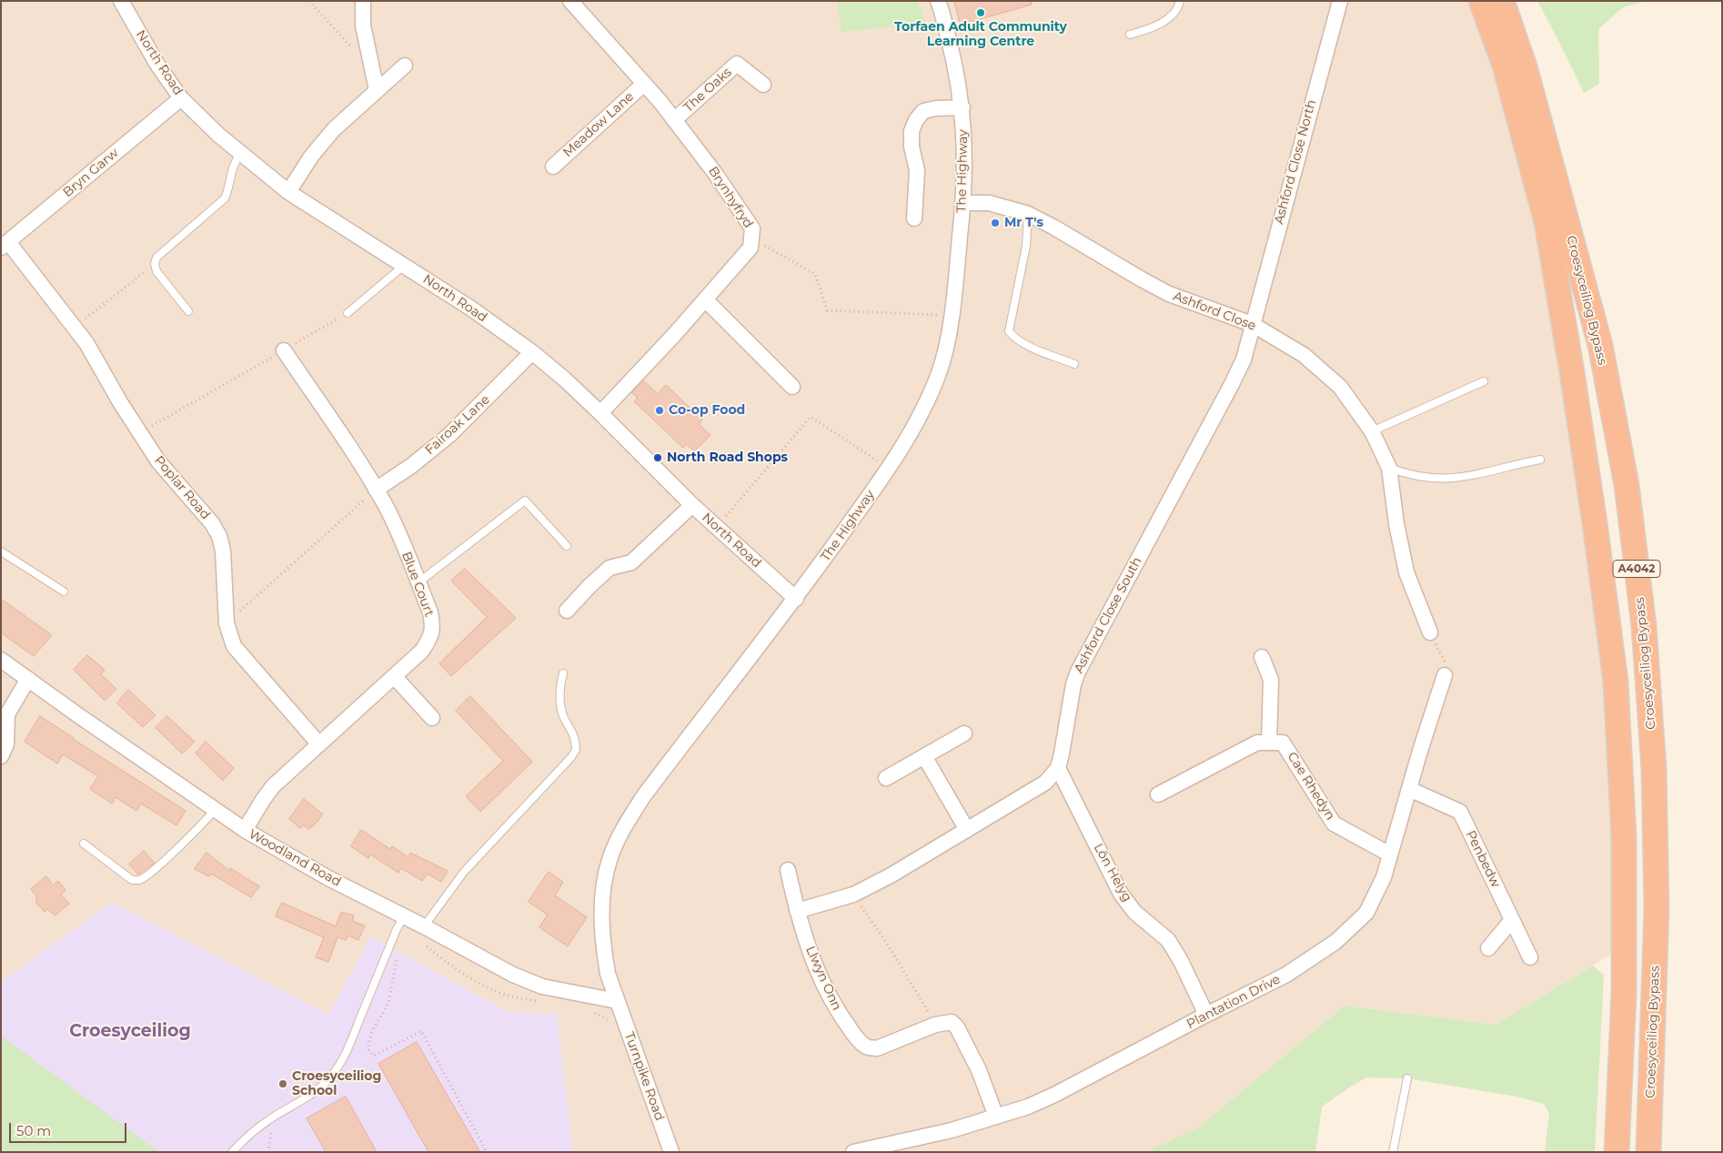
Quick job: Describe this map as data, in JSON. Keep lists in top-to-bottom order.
{
  "streets": {
    "highway": ["Croesyceiliog Bypass", "A4042"],
    "street": [
      "North Road",
      "The Oaks",
      "Meadow Lane",
      "Ashford Close North",
      "The Highway",
      "Bryn Garw",
      "Brynhyfryd",
      "Ashford Close",
      "Fairoak Lane",
      "Poplar Road",
      "Blue Court",
      "Ashford Close South",
      "Cae Rhedyn",
      "Woodland Road",
      "Penbedw",
      "Lôn Helyg",
      "Llwyn Onn",
      "Plantation Drive",
      "Turnpike Road"
    ]
  },
  "crossings": [
    ["North Road", "The Highway"],
    ["North Road", "Bryn Garw"],
    ["North Road", "Brynhyfryd"],
    ["North Road", "Fairoak Lane"],
    ["The Oaks", "Brynhyfryd"],
    ["Meadow Lane", "Brynhyfryd"],
    ["Ashford Close North", "Ashford Close"],
    ["Ashford Close North", "Ashford Close South"],
    ["The Highway", "Ashford Close"],
    ["The Highway", "Woodland Road"],
    ["The Highway", "Turnpike Road"],
    ["Bryn Garw", "Poplar Road"],
    ["Ashford Close", "Ashford Close South"],
    ["Fairoak Lane", "Blue Court"],
    ["Poplar Road", "Blue Court"],
    ["Blue Court", "Woodland Road"],
    ["Ashford Close South", "Lôn Helyg"],
    ["Cae Rhedyn", "Plantation Drive"],
    ["Woodland Road", "Turnpike Road"],
    ["Penbedw", "Plantation Drive"],
    ["Lôn Helyg", "Plantation Drive"],
    ["Llwyn Onn", "Plantation Drive"]
  ],
  "districts": ["Croesyceiliog"],
  "places": [
    "Torfaen Adult Community Learning Centre",
    "Mr T's",
    "Co-op Food",
    "North Road Shops",
    "Croesyceiliog School"
  ],
  "scale_bar": "50 m"
}
